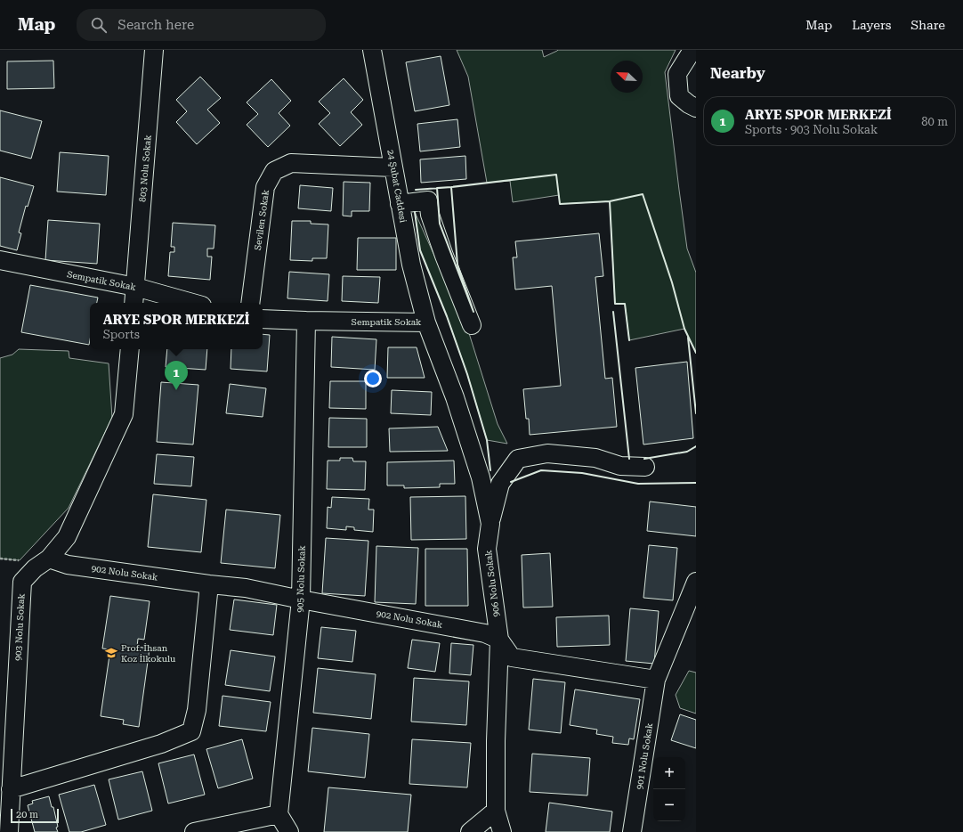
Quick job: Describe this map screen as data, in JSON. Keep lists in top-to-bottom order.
{
  "streets": {
    "street": [
      "803 Nolu Sokak",
      "24 Şubat Caddesi",
      "Sevilen Sokak",
      "Sempatik Sokak",
      "902 Nolu Sokak",
      "905 Nolu Sokak",
      "906 Nolu Sokak",
      "903 Nolu Sokak",
      "901 Nolu Sokak"
    ]
  },
  "crossings": [
    ["803 Nolu Sokak", "Sempatik Sokak"],
    ["24 Şubat Caddesi", "Sevilen Sokak"],
    ["24 Şubat Caddesi", "Sempatik Sokak"],
    ["24 Şubat Caddesi", "906 Nolu Sokak"],
    ["Sempatik Sokak", "905 Nolu Sokak"],
    ["Sempatik Sokak", "906 Nolu Sokak"],
    ["902 Nolu Sokak", "905 Nolu Sokak"],
    ["902 Nolu Sokak", "906 Nolu Sokak"],
    ["902 Nolu Sokak", "903 Nolu Sokak"]
  ],
  "places": {
    "school or university": ["Prof. İhsan Koz İlkokulu"]
  },
  "scale_bar": "20 m",
  "north": "top left",
  "page": {
    "header": "Map",
    "search": "Search here",
    "nav": ["Map", "Layers", "Share"],
    "heading": "Nearby",
    "list": [
      {
        "mark": "1",
        "name": "ARYE SPOR MERKEZİ",
        "note": "Sports · 903 Nolu Sokak",
        "value": "80 m"
      }
    ],
    "popup": ["ARYE SPOR MERKEZİ", "Sports"],
    "pins": "1",
    "map_buttons": ["+", "−"],
    "scale": "20 m"
  }
}
